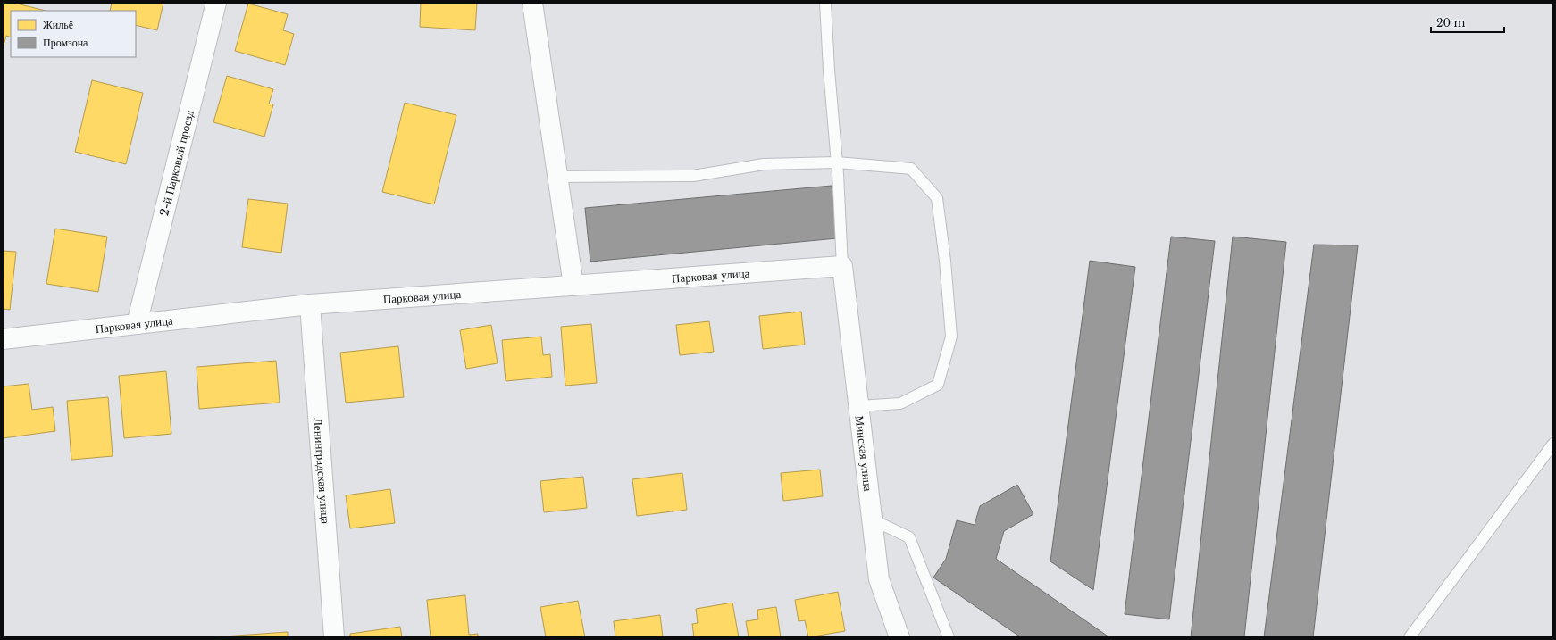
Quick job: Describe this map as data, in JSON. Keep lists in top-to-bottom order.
{
  "streets": {
    "street": [
      "2-й Парковый проезд",
      "Парковая улица",
      "Минская улица",
      "Ленинградская улица"
    ]
  },
  "crossings": [
    ["2-й Парковый проезд", "Парковая улица"],
    ["Парковая улица", "Минская улица"],
    ["Парковая улица", "Ленинградская улица"]
  ],
  "legend": ["Жильё", "Промзона"],
  "scale_bar": "20 m"
}
